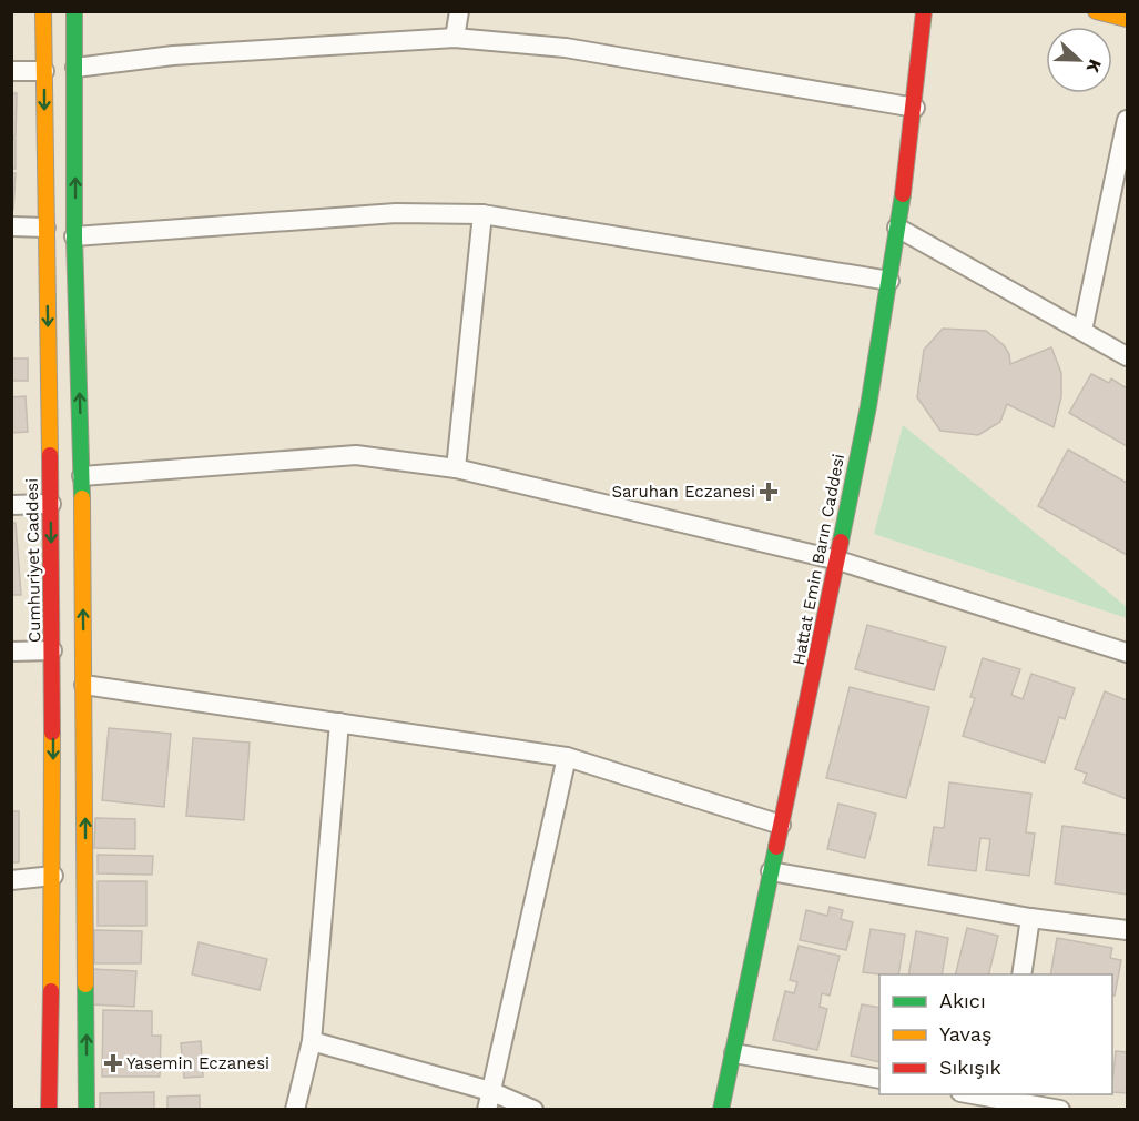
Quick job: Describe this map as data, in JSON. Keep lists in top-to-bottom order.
{
  "streets": {
    "main road": ["Hattat Emin Barın Caddesi", "Cumhuriyet Caddesi"]
  },
  "places": {
    "health": ["Saruhan Eczanesi", "Yasemin Eczanesi"]
  },
  "legend": ["Akıcı", "Yavaş", "Sıkışık"],
  "north": "right"
}
